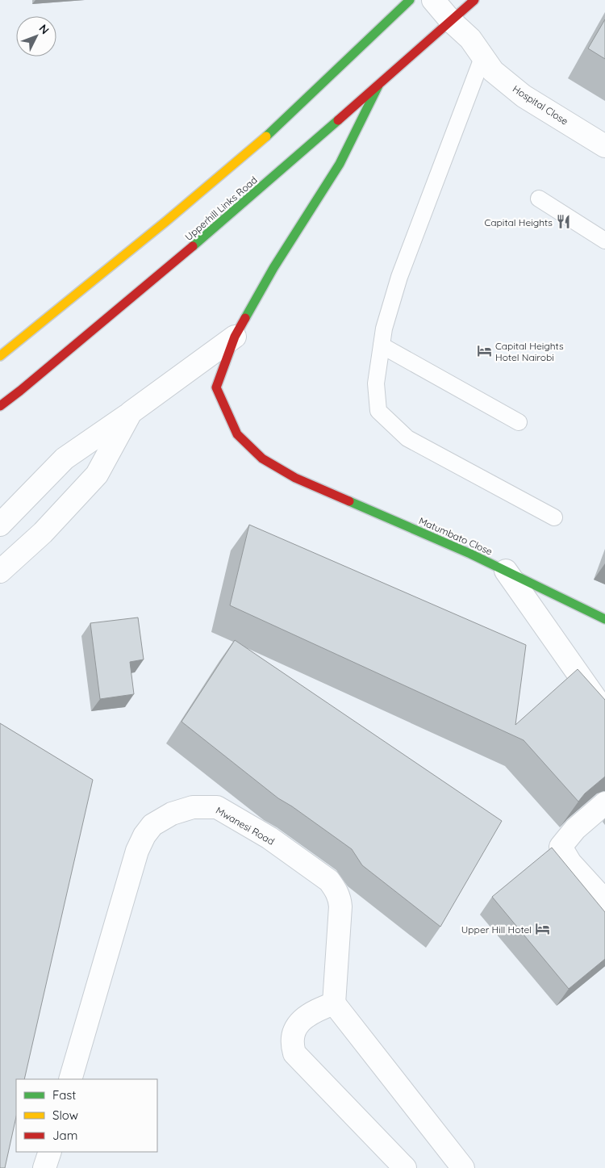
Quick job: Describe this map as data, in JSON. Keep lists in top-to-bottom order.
{
  "streets": {
    "street": [
      "Hospital Close",
      "Upperhill Links Road",
      "Matumbato Close",
      "Mwanesi Road"
    ]
  },
  "crossings": [
    ["Hospital Close", "Upperhill Links Road"],
    ["Upperhill Links Road", "Matumbato Close"]
  ],
  "places": {
    "restaurant": ["Capital Heights"],
    "hotel": ["Capital Heights Hotel Nairobi", "Upper Hill Hotel"]
  },
  "legend": ["Fast", "Slow", "Jam"],
  "north": "top right"
}
